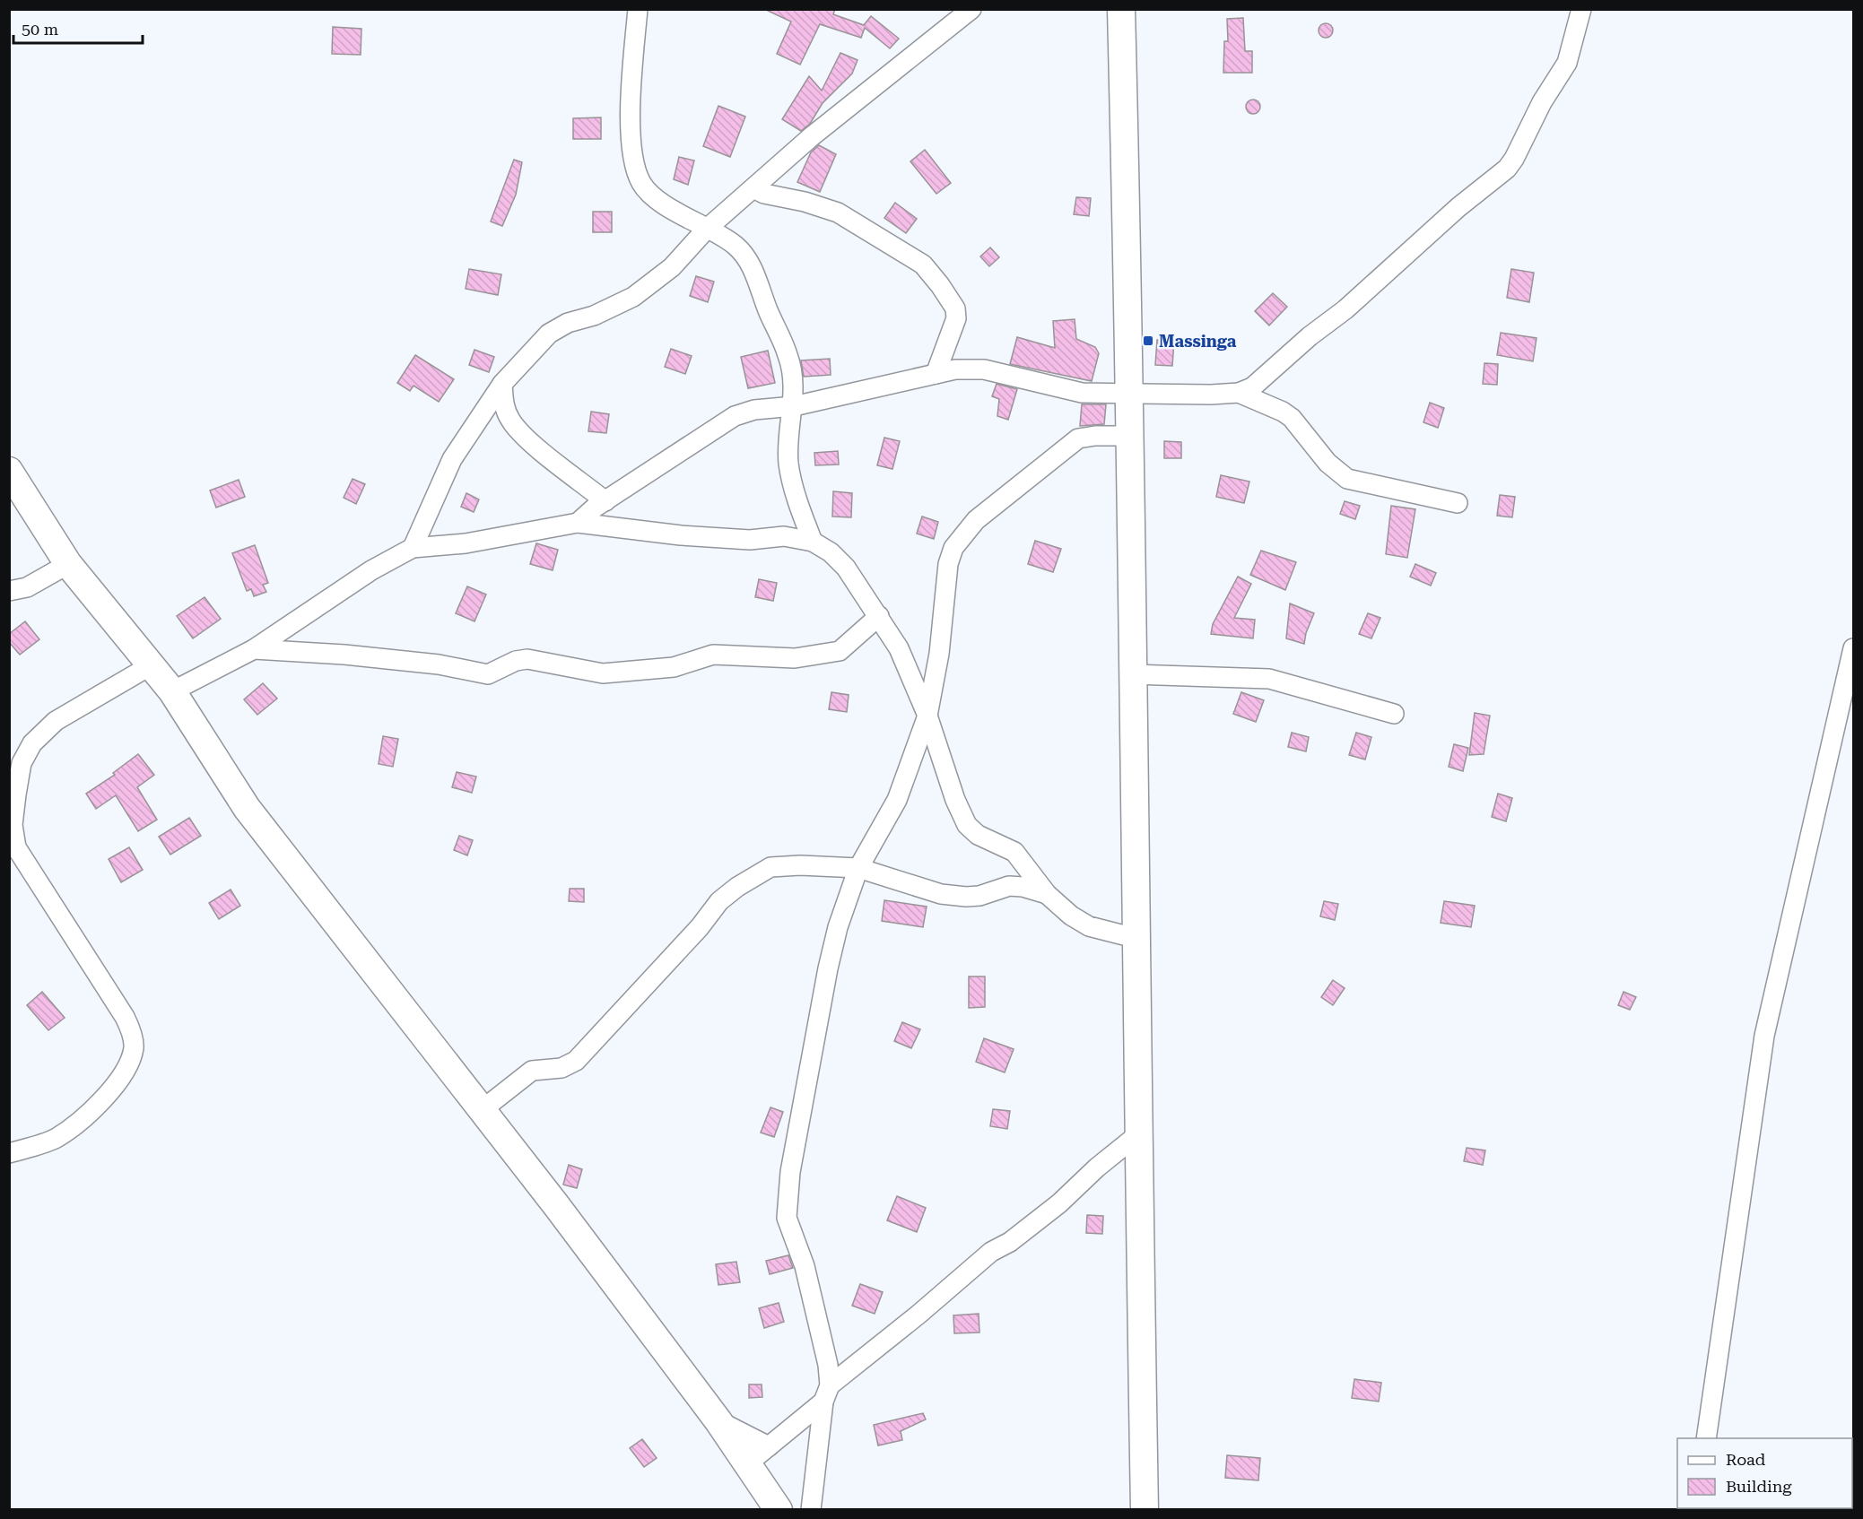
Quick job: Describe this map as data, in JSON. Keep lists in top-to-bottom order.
{
  "places": {
    "transit": ["Massinga"]
  },
  "legend": ["Road", "Building"],
  "scale_bar": "50 m"
}
